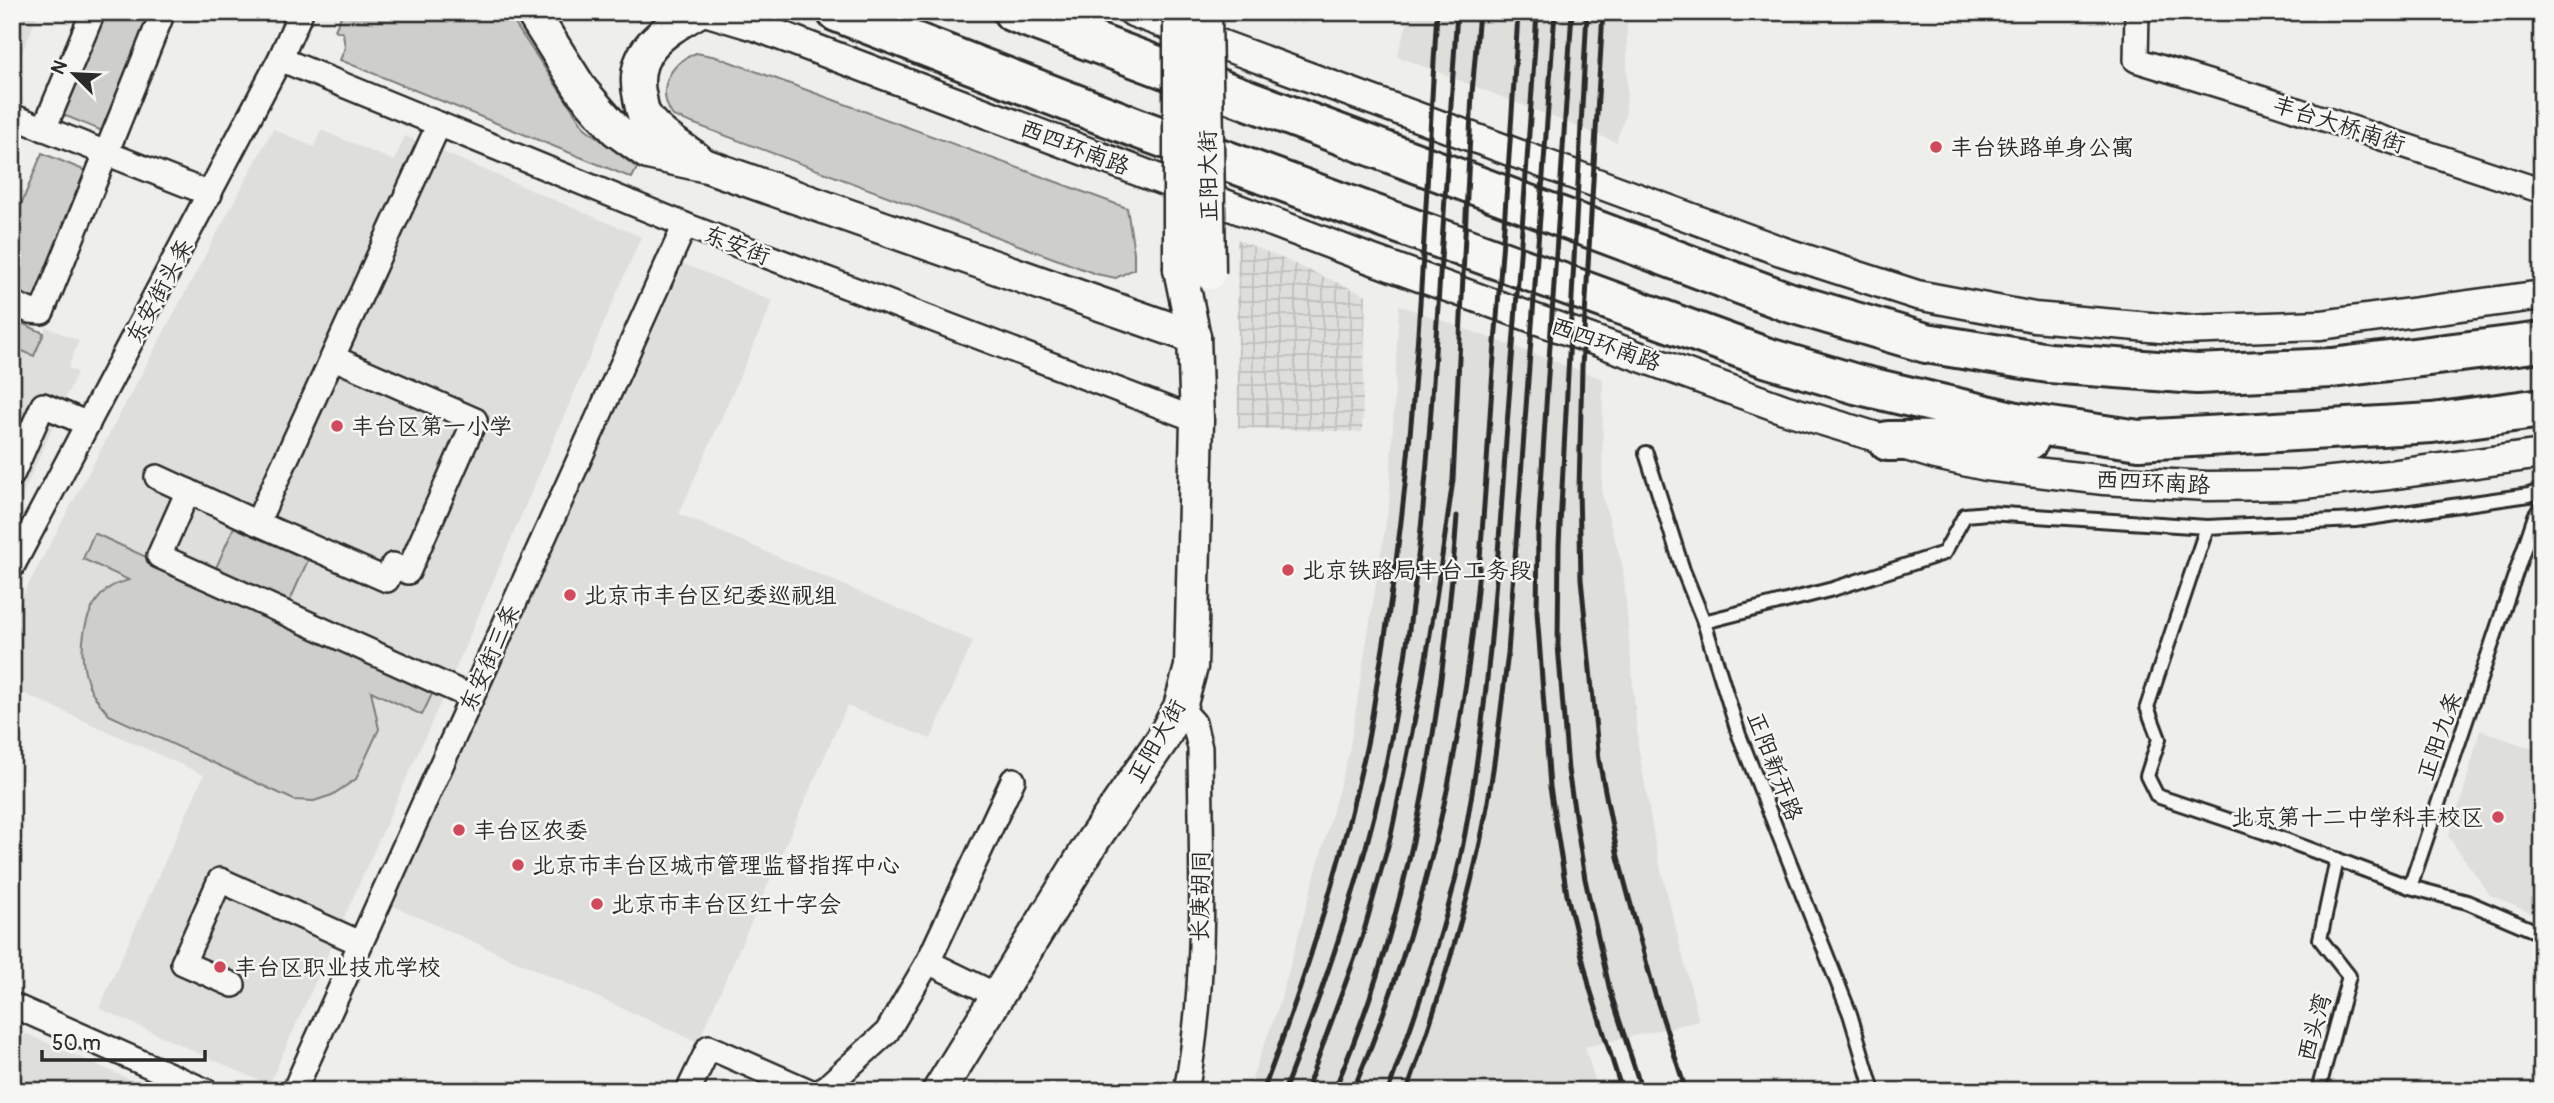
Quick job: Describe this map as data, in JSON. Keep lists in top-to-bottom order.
{
  "streets": {
    "highway": ["西四环南路"],
    "main road": ["正阳大街"],
    "street": [
      "丰台大桥南街",
      "东安街",
      "东安街头条",
      "东安街三条",
      "长庚胡同"
    ],
    "lane": ["正阳九条", "正阳新开路", "西头湾"]
  },
  "crossings": [
    ["正阳大街", "东安街"],
    ["正阳大街", "长庚胡同"],
    ["东安街", "东安街头条"],
    ["东安街", "东安街三条"]
  ],
  "places": [
    "丰台铁路单身公寓",
    "丰台区第一小学",
    "北京铁路局丰台工务段",
    "北京市丰台区纪委巡视组",
    "北京第十二中学科丰校区",
    "丰台区农委",
    "北京市丰台区城市管理监督指挥中心",
    "北京市丰台区红十字会",
    "丰台区职业技术学校"
  ],
  "scale_bar": "50 m",
  "north": "top left"
}
